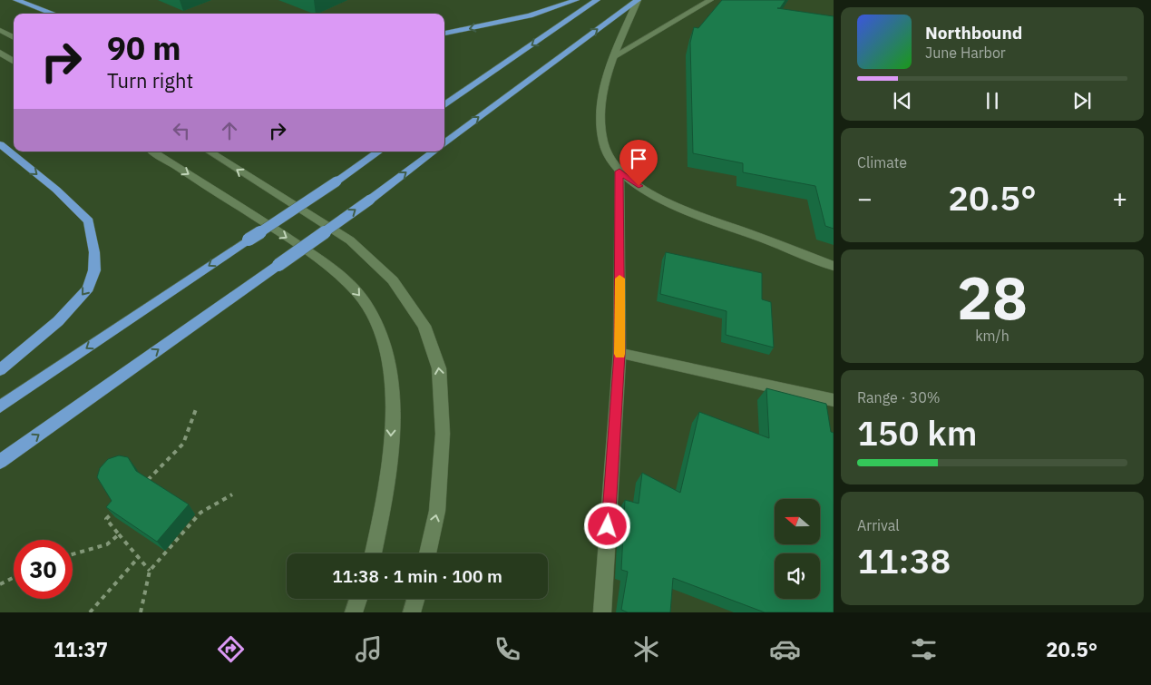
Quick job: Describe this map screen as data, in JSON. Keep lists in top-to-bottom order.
{
  "north": "left",
  "page": {
    "turn": ["90 m", "Turn right"],
    "song": ["Northbound", "June Harbor"],
    "tile": [
      "Climate",
      ["28", "km/h"],
      ["Range · 30%", "150 km"],
      ["Arrival", "11:38"]
    ],
    "heat": ["−", "20.5°", "+"],
    "limit": "30",
    "trip": "11:38 · 1 min · 100 m",
    "tabs": ["11:37", "20.5°"]
  }
}
